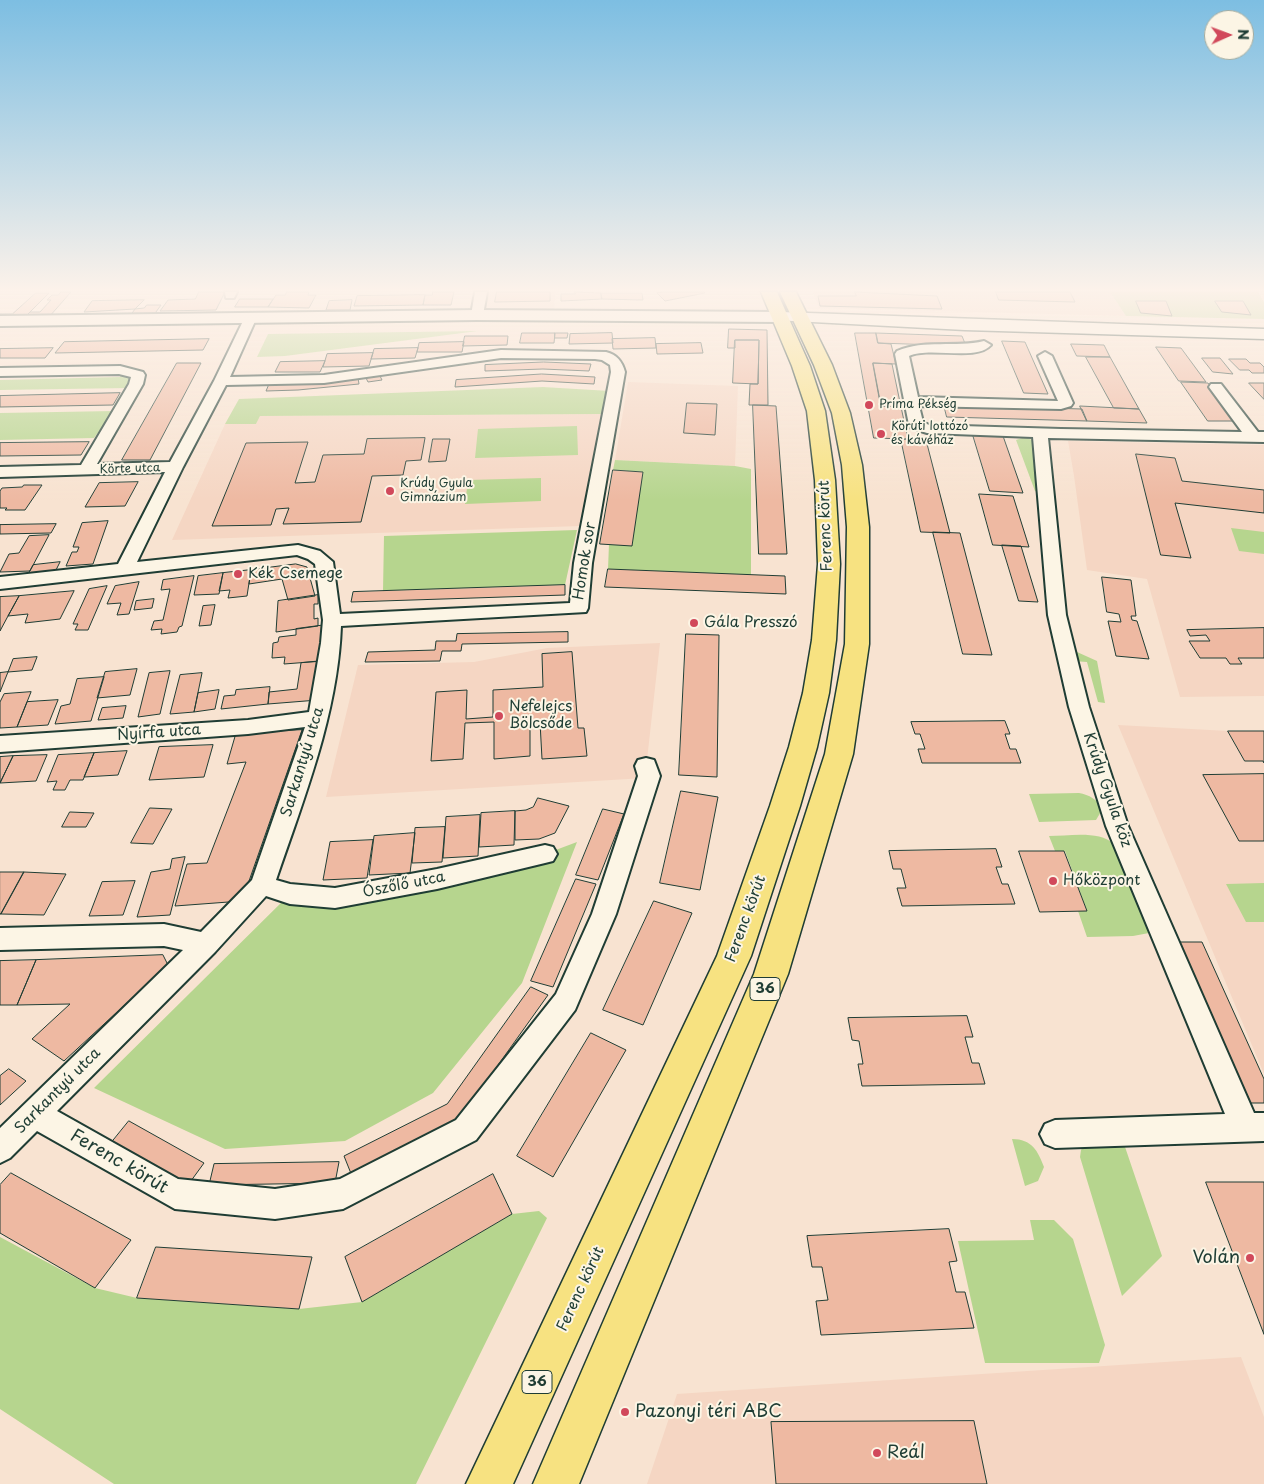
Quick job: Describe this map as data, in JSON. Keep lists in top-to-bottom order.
{
  "streets": {
    "main road": ["Ferenc körút", "36"],
    "street": [
      "Körte utca",
      "Homok sor",
      "Nyírfa utca",
      "Sarkantyú utca",
      "Krúdy Gyula köz",
      "Ószőlő utca"
    ]
  },
  "crossings": [
    ["Ferenc körút", "Sarkantyú utca"],
    ["Homok sor", "Sarkantyú utca"],
    ["Nyírfa utca", "Sarkantyú utca"],
    ["Sarkantyú utca", "Ószőlő utca"]
  ],
  "places": [
    "Príma Pékség",
    "Körúti lottózó és kávéház",
    "Krúdy Gyula Gimnázium",
    "Kék Csemege",
    "Gála Presszó",
    "Nefelejcs Bölcsőde",
    "Hőközpont",
    "Volán",
    "Pazonyi téri ABC",
    "Reál"
  ],
  "north": "right"
}
